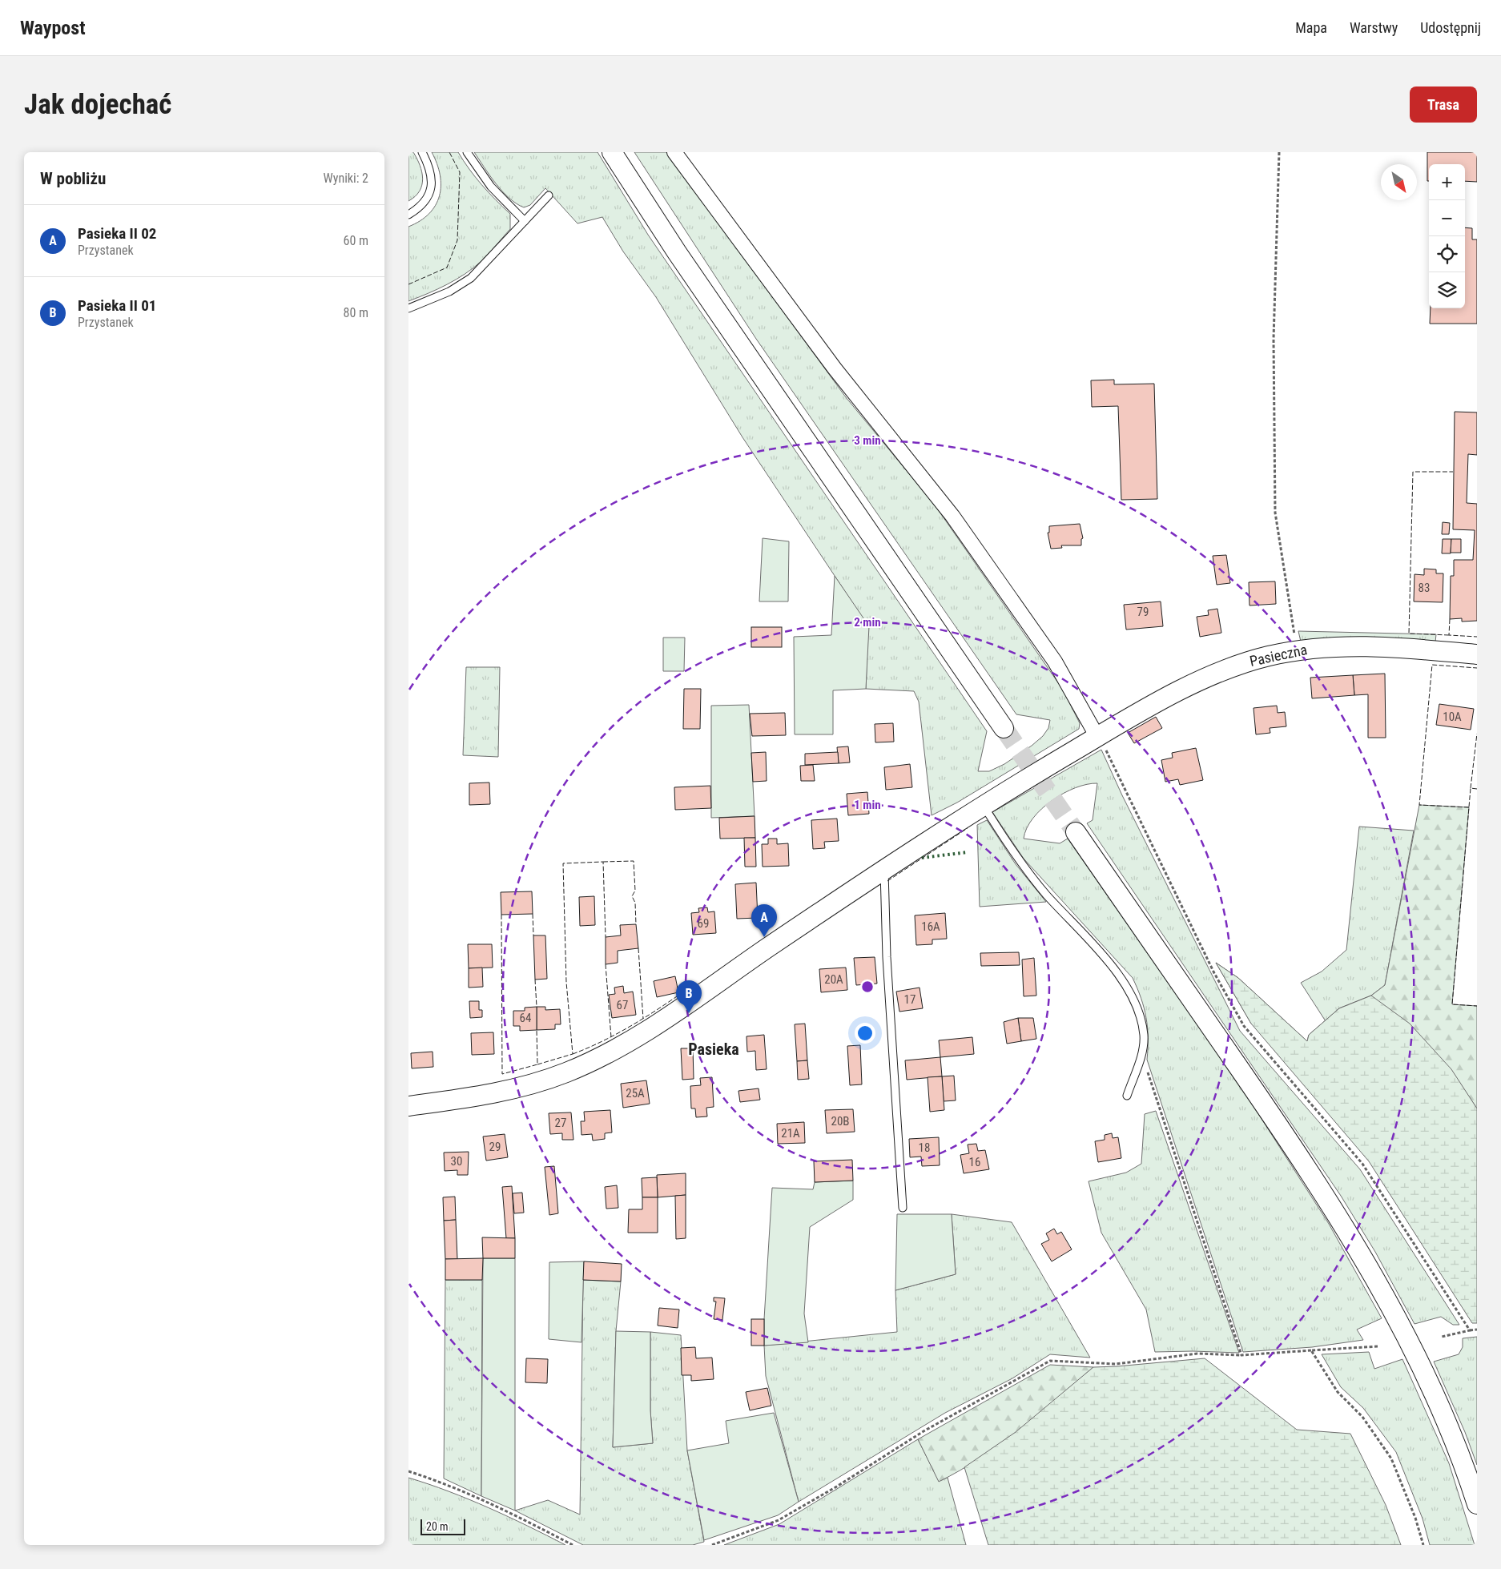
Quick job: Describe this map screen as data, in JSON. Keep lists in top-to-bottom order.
{
  "streets": {
    "main road": ["Pasieczna"]
  },
  "districts": ["Pasieka"],
  "house_numbers": [
    "83",
    "79",
    "10A",
    "69",
    "16A",
    "20A",
    "17",
    "67",
    "64",
    "25A",
    "20B",
    "27",
    "21A",
    "29",
    "18",
    "30",
    "16"
  ],
  "scale_bar": "20 m",
  "north": "bottom right",
  "page": {
    "header": "Waypost",
    "nav": ["Mapa", "Warstwy", "Udostępnij"],
    "buttons": "Trasa",
    "title": "Jak dojechać",
    "heading": ["W pobliżu", "Wyniki: 2"],
    "map_buttons": ["+", "−"],
    "list": [
      {
        "mark": "A",
        "name": "Pasieka II 02",
        "note": "Przystanek",
        "value": "60 m"
      },
      {
        "mark": "B",
        "name": "Pasieka II 01",
        "note": "Przystanek",
        "value": "80 m"
      }
    ],
    "pins": ["A", "B"],
    "scale": "20 m"
  },
  "rings": ["3 min", "2 min", "1 min"]
}
